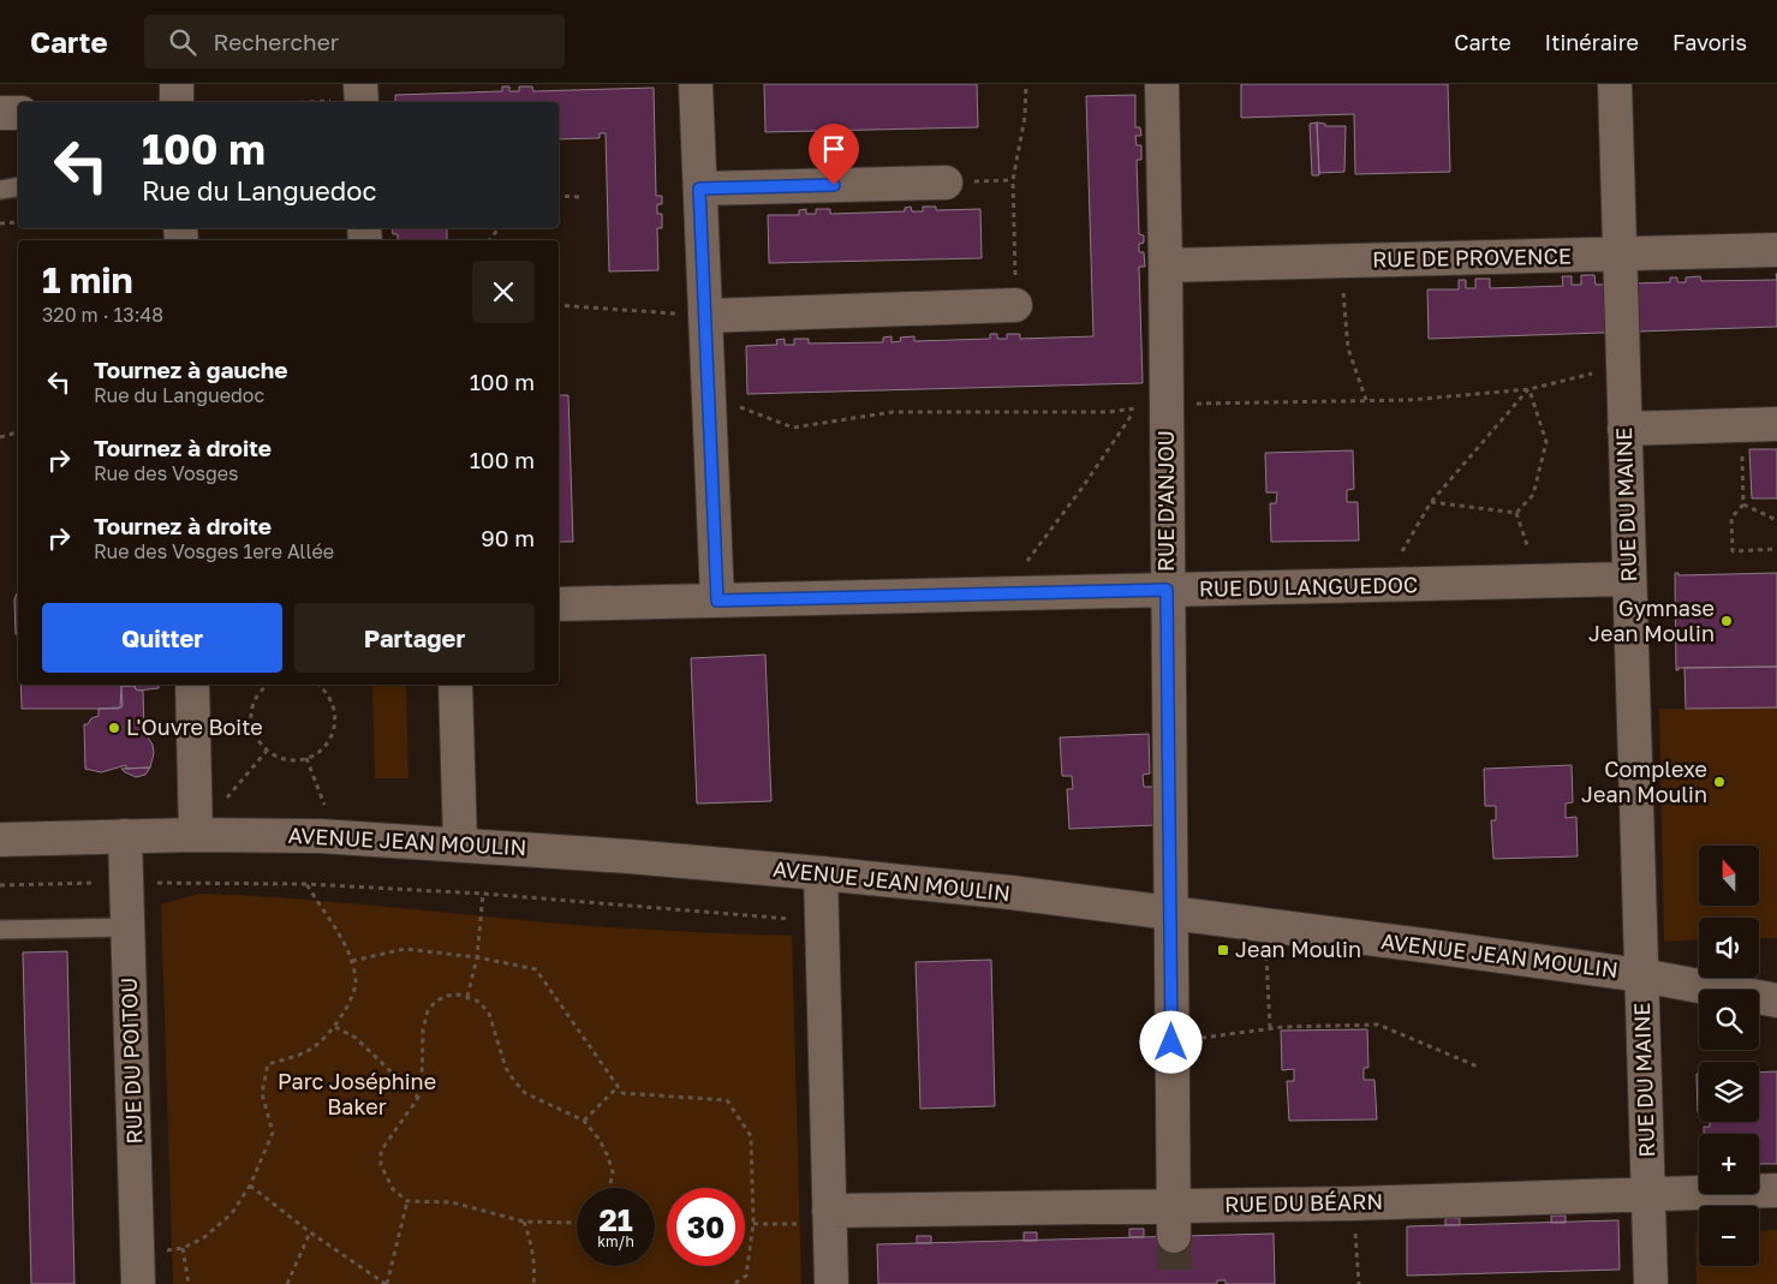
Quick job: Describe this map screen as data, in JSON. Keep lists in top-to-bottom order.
{
  "streets": {
    "street": [
      "RUE DE PROVENCE",
      "RUE D'ANJOU",
      "RUE DU MAINE",
      "RUE DU LANGUEDOC",
      "AVENUE JEAN MOULIN",
      "RUE DU POITOU",
      "RUE DU BÉARN"
    ]
  },
  "crossings": [
    ["RUE DE PROVENCE", "RUE D'ANJOU"],
    ["RUE DE PROVENCE", "RUE DU MAINE"],
    ["RUE D'ANJOU", "RUE DU LANGUEDOC"],
    ["RUE D'ANJOU", "AVENUE JEAN MOULIN"],
    ["RUE D'ANJOU", "RUE DU BÉARN"],
    ["RUE DU MAINE", "RUE DU LANGUEDOC"],
    ["RUE DU MAINE", "AVENUE JEAN MOULIN"],
    ["RUE DU MAINE", "RUE DU BÉARN"],
    ["AVENUE JEAN MOULIN", "RUE DU POITOU"]
  ],
  "parks": ["Parc Joséphine Baker"],
  "places": {
    "other": ["Gymnase Jean Moulin", "L'Ouvre Boite", "Complexe Jean Moulin"],
    "transit": ["Jean Moulin"]
  },
  "north": "top",
  "page": {
    "header": "Carte",
    "search": "Rechercher",
    "nav": ["Carte", "Itinéraire", "Favoris"],
    "turn": ["100 m", "Rue du Languedoc"],
    "heading": ["1 min", "320 m · 13:48"],
    "list": [
      {
        "name": "Tournez à gauche",
        "note": "Rue du Languedoc",
        "value": "100 m"
      },
      {
        "name": "Tournez à droite",
        "note": "Rue des Vosges",
        "value": "100 m"
      },
      {
        "name": "Tournez à droite",
        "note": "Rue des Vosges 1ere Allée",
        "value": "90 m"
      }
    ],
    "buttons": ["Quitter", "Partager"],
    "map_buttons": ["+", "−"],
    "speed": "21 km/h",
    "limit": "30"
  }
}
